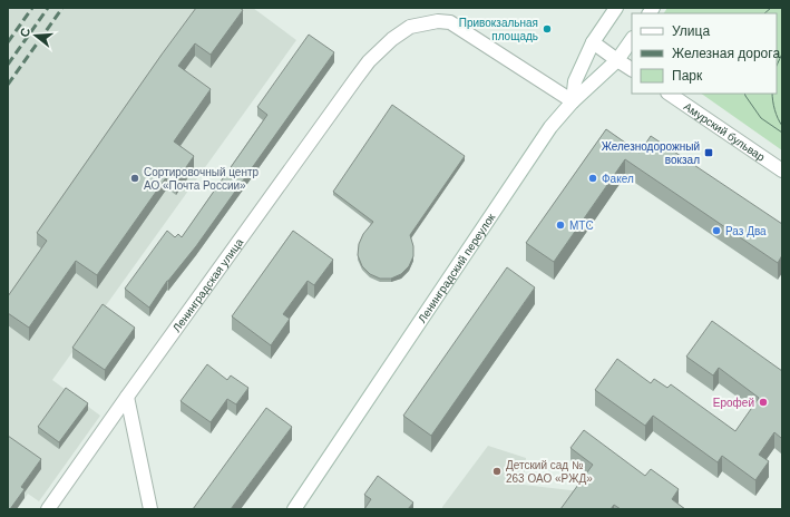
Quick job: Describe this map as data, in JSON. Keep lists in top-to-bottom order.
{
  "streets": {
    "street": ["Амурский бульвар", "Ленинградский переулок", "Ленинградская улица"]
  },
  "crossings": [
    ["Ленинградский переулок", "Ленинградская улица"]
  ],
  "places": {
    "other": [
      "Привокзальная площадь",
      "Сортировочный центр АО «Почта России»",
      "Факел",
      "МТС",
      "Раз Два",
      "Ерофей",
      "Детский сад № 263 ОАО «РЖД»"
    ],
    "transit": ["Железнодорожный вокзал"]
  },
  "legend": ["Улица", "Железная дорога", "Парк"],
  "north": "left"
}
